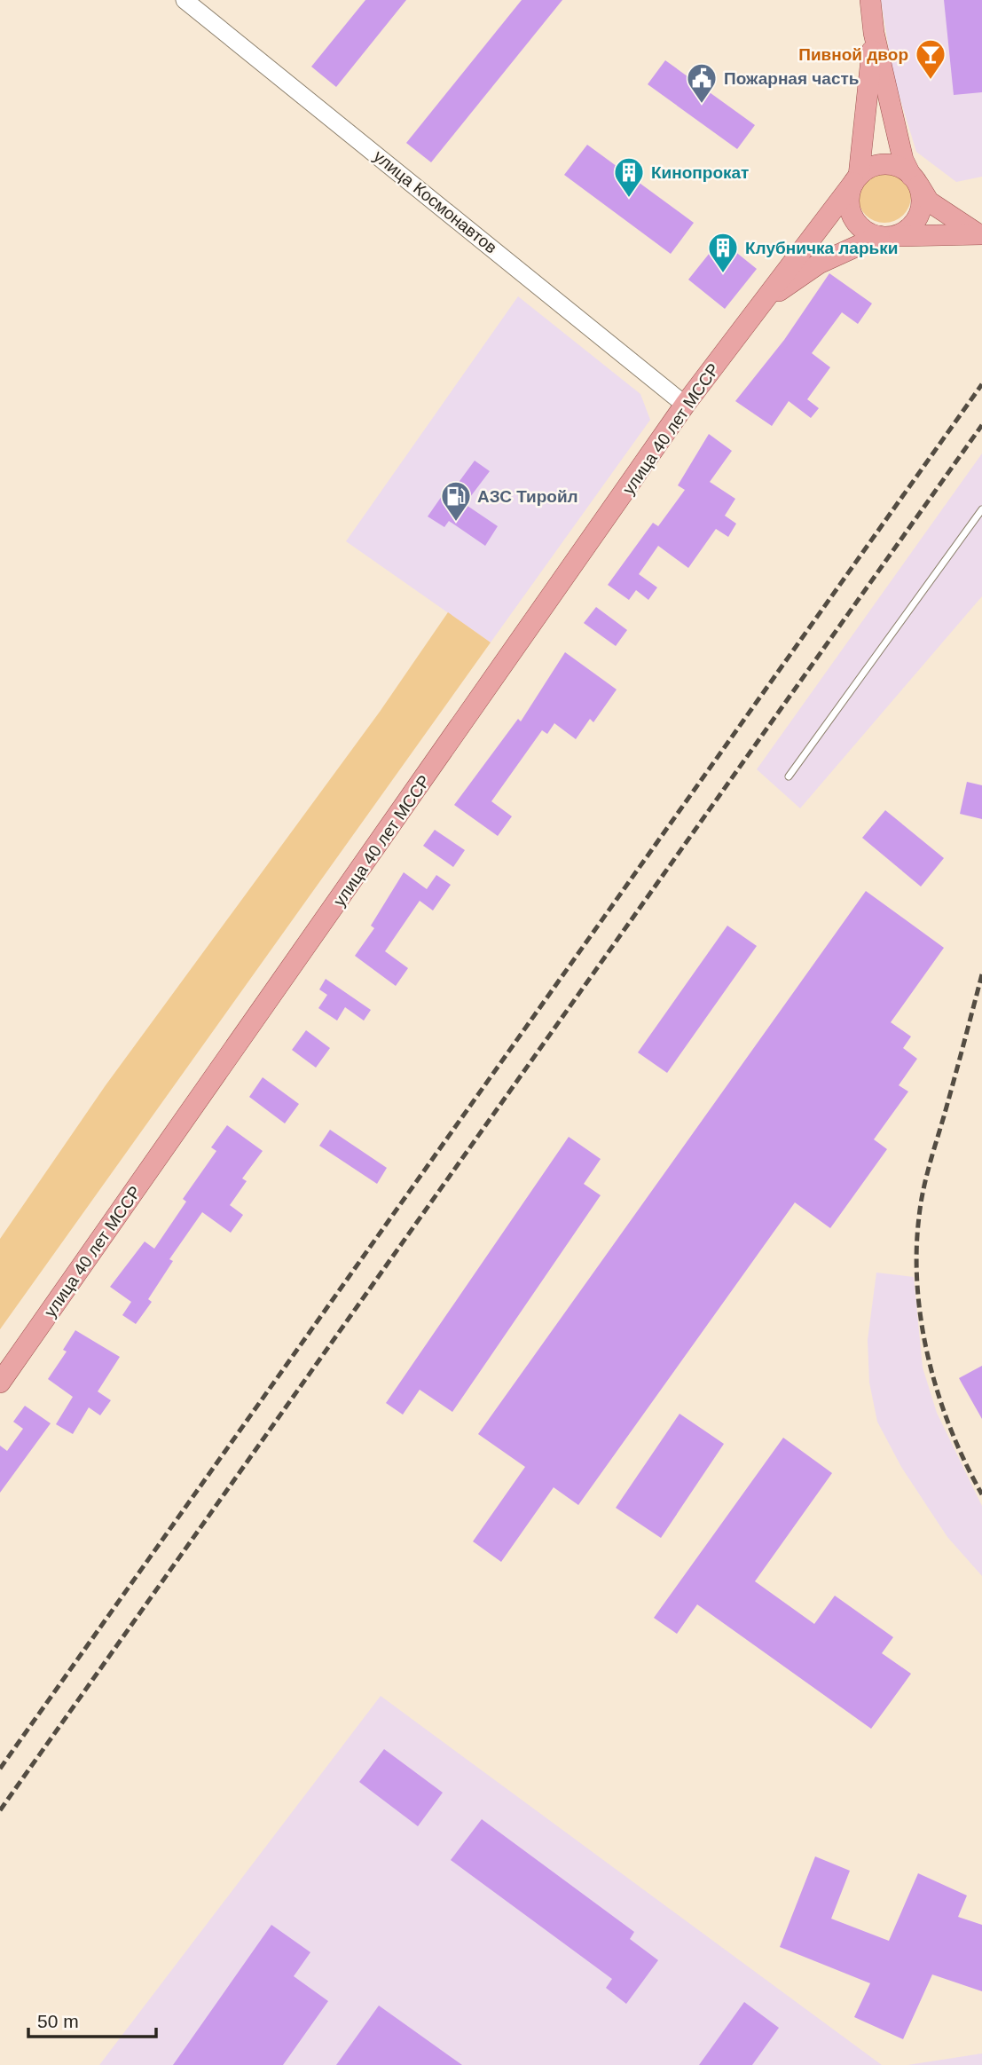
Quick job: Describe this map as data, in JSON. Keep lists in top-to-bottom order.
{
  "streets": {
    "main road": ["улица 40 лет МССР"],
    "street": ["улица Космонавтов"]
  },
  "crossings": [
    ["улица Космонавтов", "улица 40 лет МССР"]
  ],
  "places": {
    "bar": ["Пивной двор"],
    "public building": ["Пожарная часть"],
    "building": ["Кинопрокат", "Клубничка ларьки"],
    "fuel station": ["АЗС Тиройл"]
  },
  "scale_bar": "50 m"
}
